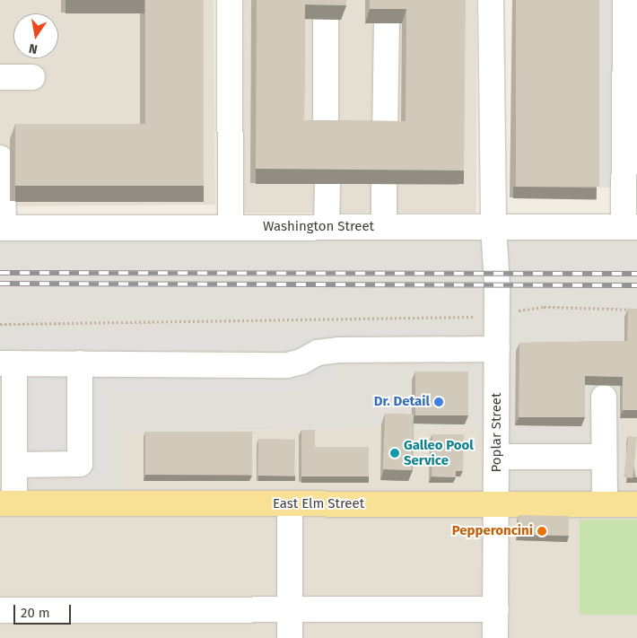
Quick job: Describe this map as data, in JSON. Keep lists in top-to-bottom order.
{
  "streets": {
    "main road": ["East Elm Street"],
    "street": ["Washington Street", "Poplar Street"]
  },
  "crossings": [
    ["Washington Street", "Poplar Street"],
    ["Poplar Street", "East Elm Street"]
  ],
  "places": ["Dr. Detail", "Galleo Pool Service", "Pepperoncini"],
  "scale_bar": "20 m",
  "north": "bottom"
}
